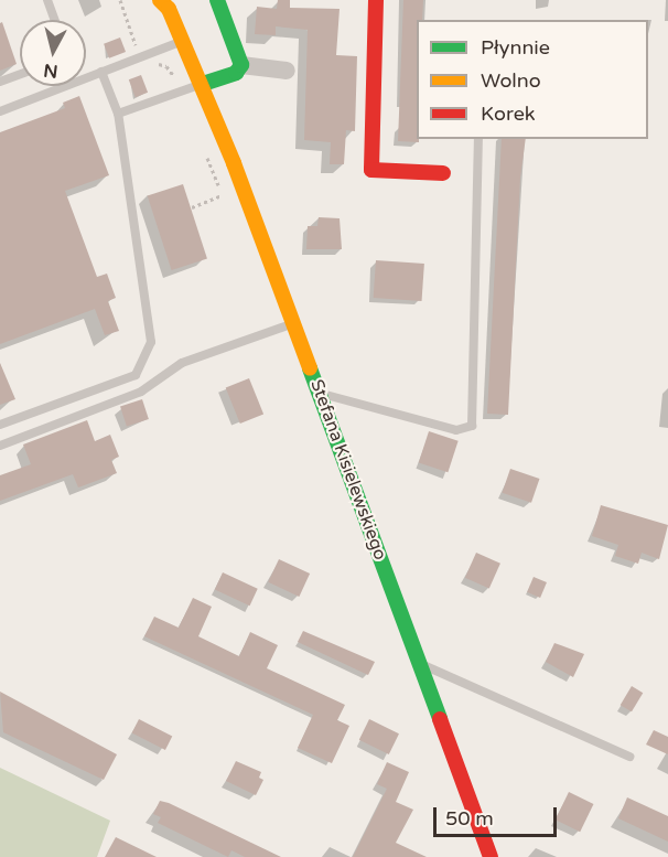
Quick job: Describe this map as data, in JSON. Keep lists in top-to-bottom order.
{
  "streets": {
    "main road": ["Stefana Kisielewskiego"]
  },
  "legend": ["Płynnie", "Wolno", "Korek"],
  "scale_bar": "50 m",
  "north": "bottom"
}
